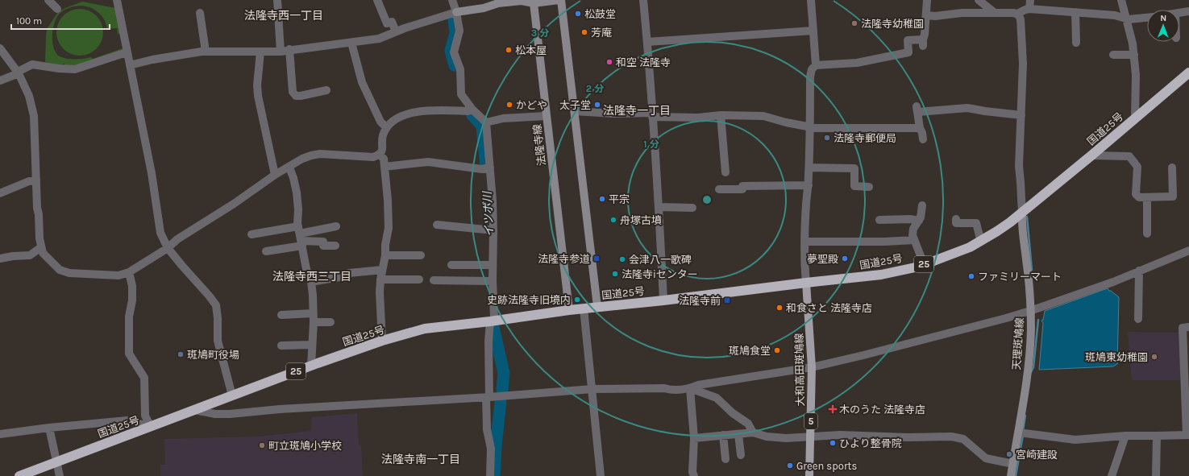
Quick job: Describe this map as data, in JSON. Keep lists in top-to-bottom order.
{
  "streets": {
    "highway": ["国道25号", "25"],
    "main road": [
      "法隆寺線",
      "天理斑鳩線",
      "大和高田斑鳩線",
      "5"
    ]
  },
  "crossings": [
    ["国道25号", "法隆寺線"],
    ["国道25号", "天理斑鳩線"],
    ["国道25号", "大和高田斑鳩線"]
  ],
  "districts": [
    "法隆寺西一丁目",
    "法隆寺一丁目",
    "法隆寺西三丁目",
    "法隆寺南一丁目"
  ],
  "water": ["イツボ川"],
  "places": {
    "other": [
      "松鼓堂",
      "法隆寺幼稚園",
      "芳庵",
      "松本屋",
      "和空 法隆寺",
      "かどや",
      "太子堂",
      "法隆寺郵便局",
      "平宗",
      "舟塚古墳",
      "夢聖殿",
      "会津八一歌碑",
      "法隆寺iセンター",
      "ファミリーマート",
      "史跡法隆寺旧境内",
      "和食さと 法隆寺店",
      "斑鳩食堂",
      "斑鳩町役場",
      "斑鳩東幼稚園",
      "ひより整骨院",
      "町立斑鳩小学校",
      "宮崎建設",
      "Green sports"
    ],
    "transit": ["法隆寺参道", "法隆寺前"],
    "health": ["木のうた 法隆寺店"]
  },
  "scale_bar": "100 m",
  "north": "top",
  "rings": ["3 分", "2 分", "1 分"]
}
